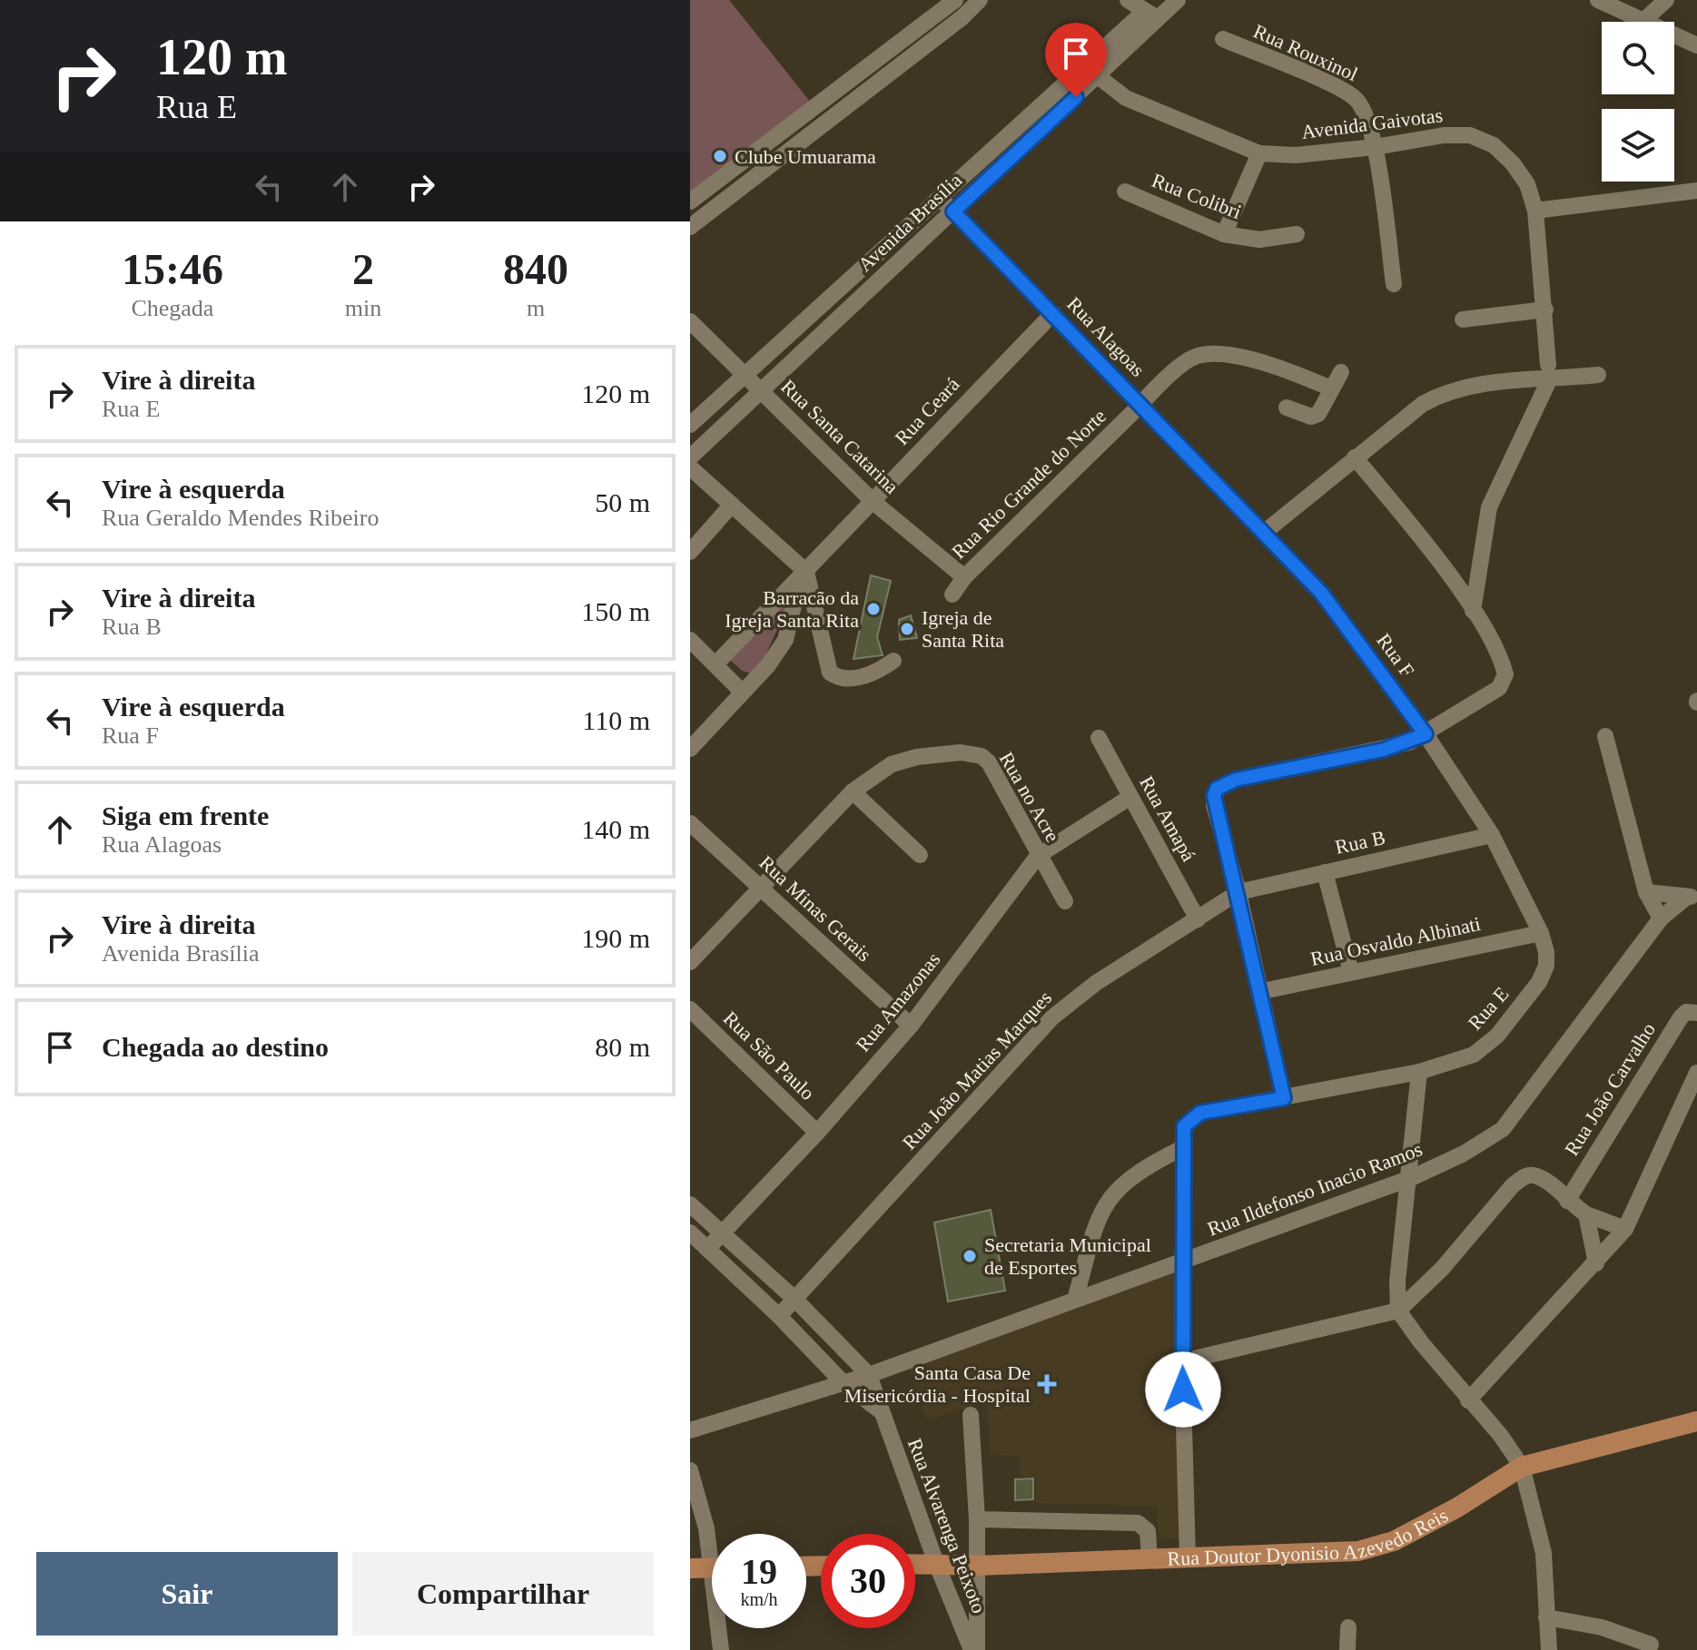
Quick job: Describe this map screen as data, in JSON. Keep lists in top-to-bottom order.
{
  "streets": {
    "main road": ["Rua Doutor Dyonisio Azevedo Reis"],
    "street": [
      "Rua Rouxinol",
      "Avenida Gaivotas",
      "Rua Colibri",
      "Avenida Brasília",
      "Rua Alagoas",
      "Rua Ceará",
      "Rua Santa Catarina",
      "Rua Rio Grande do Norte",
      "Rua F",
      "Rua no Acre",
      "Rua Amapá",
      "Rua B",
      "Rua Minas Gerais",
      "Rua Osvaldo Albinati",
      "Rua Amazonas",
      "Rua E",
      "Rua São Paulo",
      "Rua João Matias Marques",
      "Rua João Carvalho",
      "Rua Ildefonso Inacio Ramos",
      "Rua Alvarenga Peixoto"
    ]
  },
  "crossings": [
    ["Rua Rouxinol", "Avenida Gaivotas"],
    ["Avenida Gaivotas", "Avenida Brasília"],
    ["Avenida Brasília", "Rua Alagoas"],
    ["Avenida Brasília", "Rua Santa Catarina"],
    ["Rua Alagoas", "Rua Ceará"],
    ["Rua Alagoas", "Rua Rio Grande do Norte"],
    ["Rua Alagoas", "Rua F"],
    ["Rua Ceará", "Rua Santa Catarina"],
    ["Rua Santa Catarina", "Rua Rio Grande do Norte"],
    ["Rua F", "Rua E"],
    ["Rua no Acre", "Rua Amazonas"],
    ["Rua Amapá", "Rua Amazonas"],
    ["Rua Amapá", "Rua João Matias Marques"],
    ["Rua B", "Rua E"],
    ["Rua B", "Rua João Matias Marques"],
    ["Rua Minas Gerais", "Rua Amazonas"],
    ["Rua Osvaldo Albinati", "Rua E"],
    ["Rua Amazonas", "Rua São Paulo"],
    ["Rua Ildefonso Inacio Ramos", "Rua Alvarenga Peixoto"],
    ["Rua Alvarenga Peixoto", "Rua Doutor Dyonisio Azevedo Reis"]
  ],
  "places": {
    "other": [
      "Clube Umuarama",
      "Barracão da Igreja Santa Rita",
      "Igreja de Santa Rita",
      "Secretaria Municipal de Esportes"
    ],
    "health": ["Santa Casa De Misericórdia - Hospital"]
  },
  "page": {
    "turn": ["120 m", "Rua E"],
    "eta": [
      "15:46",
      "Chegada",
      "2",
      "min",
      "840",
      "m"
    ],
    "list": [
      {
        "name": "Vire à direita",
        "note": "Rua E",
        "value": "120 m"
      },
      {
        "name": "Vire à esquerda",
        "note": "Rua Geraldo Mendes Ribeiro",
        "value": "50 m"
      },
      {
        "name": "Vire à direita",
        "note": "Rua B",
        "value": "150 m"
      },
      {
        "name": "Vire à esquerda",
        "note": "Rua F",
        "value": "110 m"
      },
      {
        "name": "Siga em frente",
        "note": "Rua Alagoas",
        "value": "140 m"
      },
      {
        "name": "Vire à direita",
        "note": "Avenida Brasília",
        "value": "190 m"
      },
      {
        "name": "Chegada ao destino",
        "value": "80 m"
      }
    ],
    "speed": "19 km/h",
    "limit": "30",
    "buttons": ["Sair", "Compartilhar"]
  }
}
